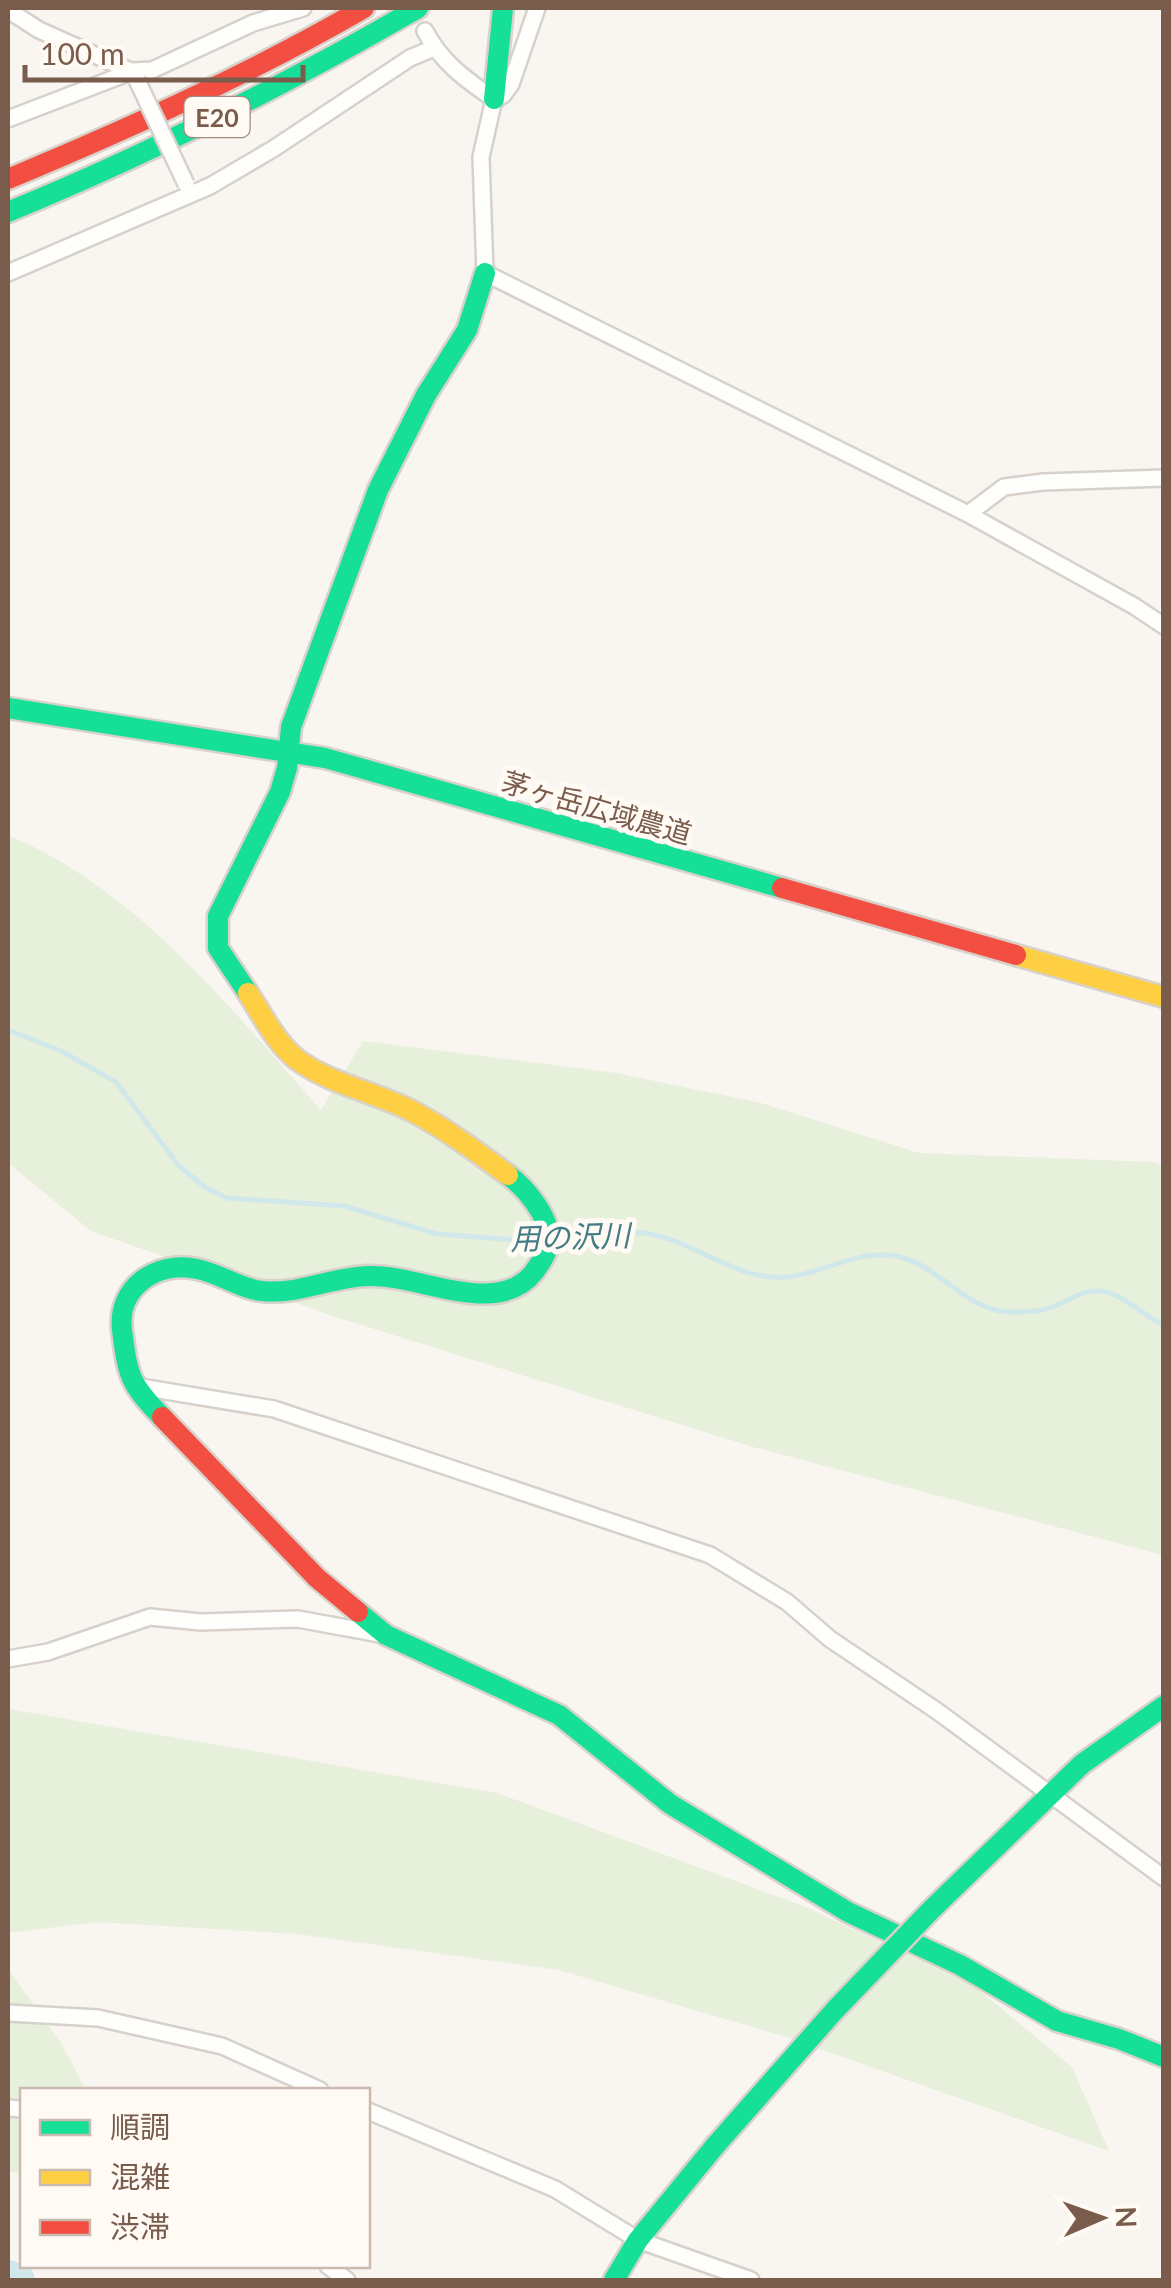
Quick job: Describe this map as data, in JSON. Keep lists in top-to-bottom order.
{
  "streets": {
    "main road": ["E20", "茅ヶ岳広域農道"]
  },
  "water": ["用の沢川"],
  "legend": ["順調", "混雑", "渋滞"],
  "scale_bar": "100 m",
  "north": "right"
}
